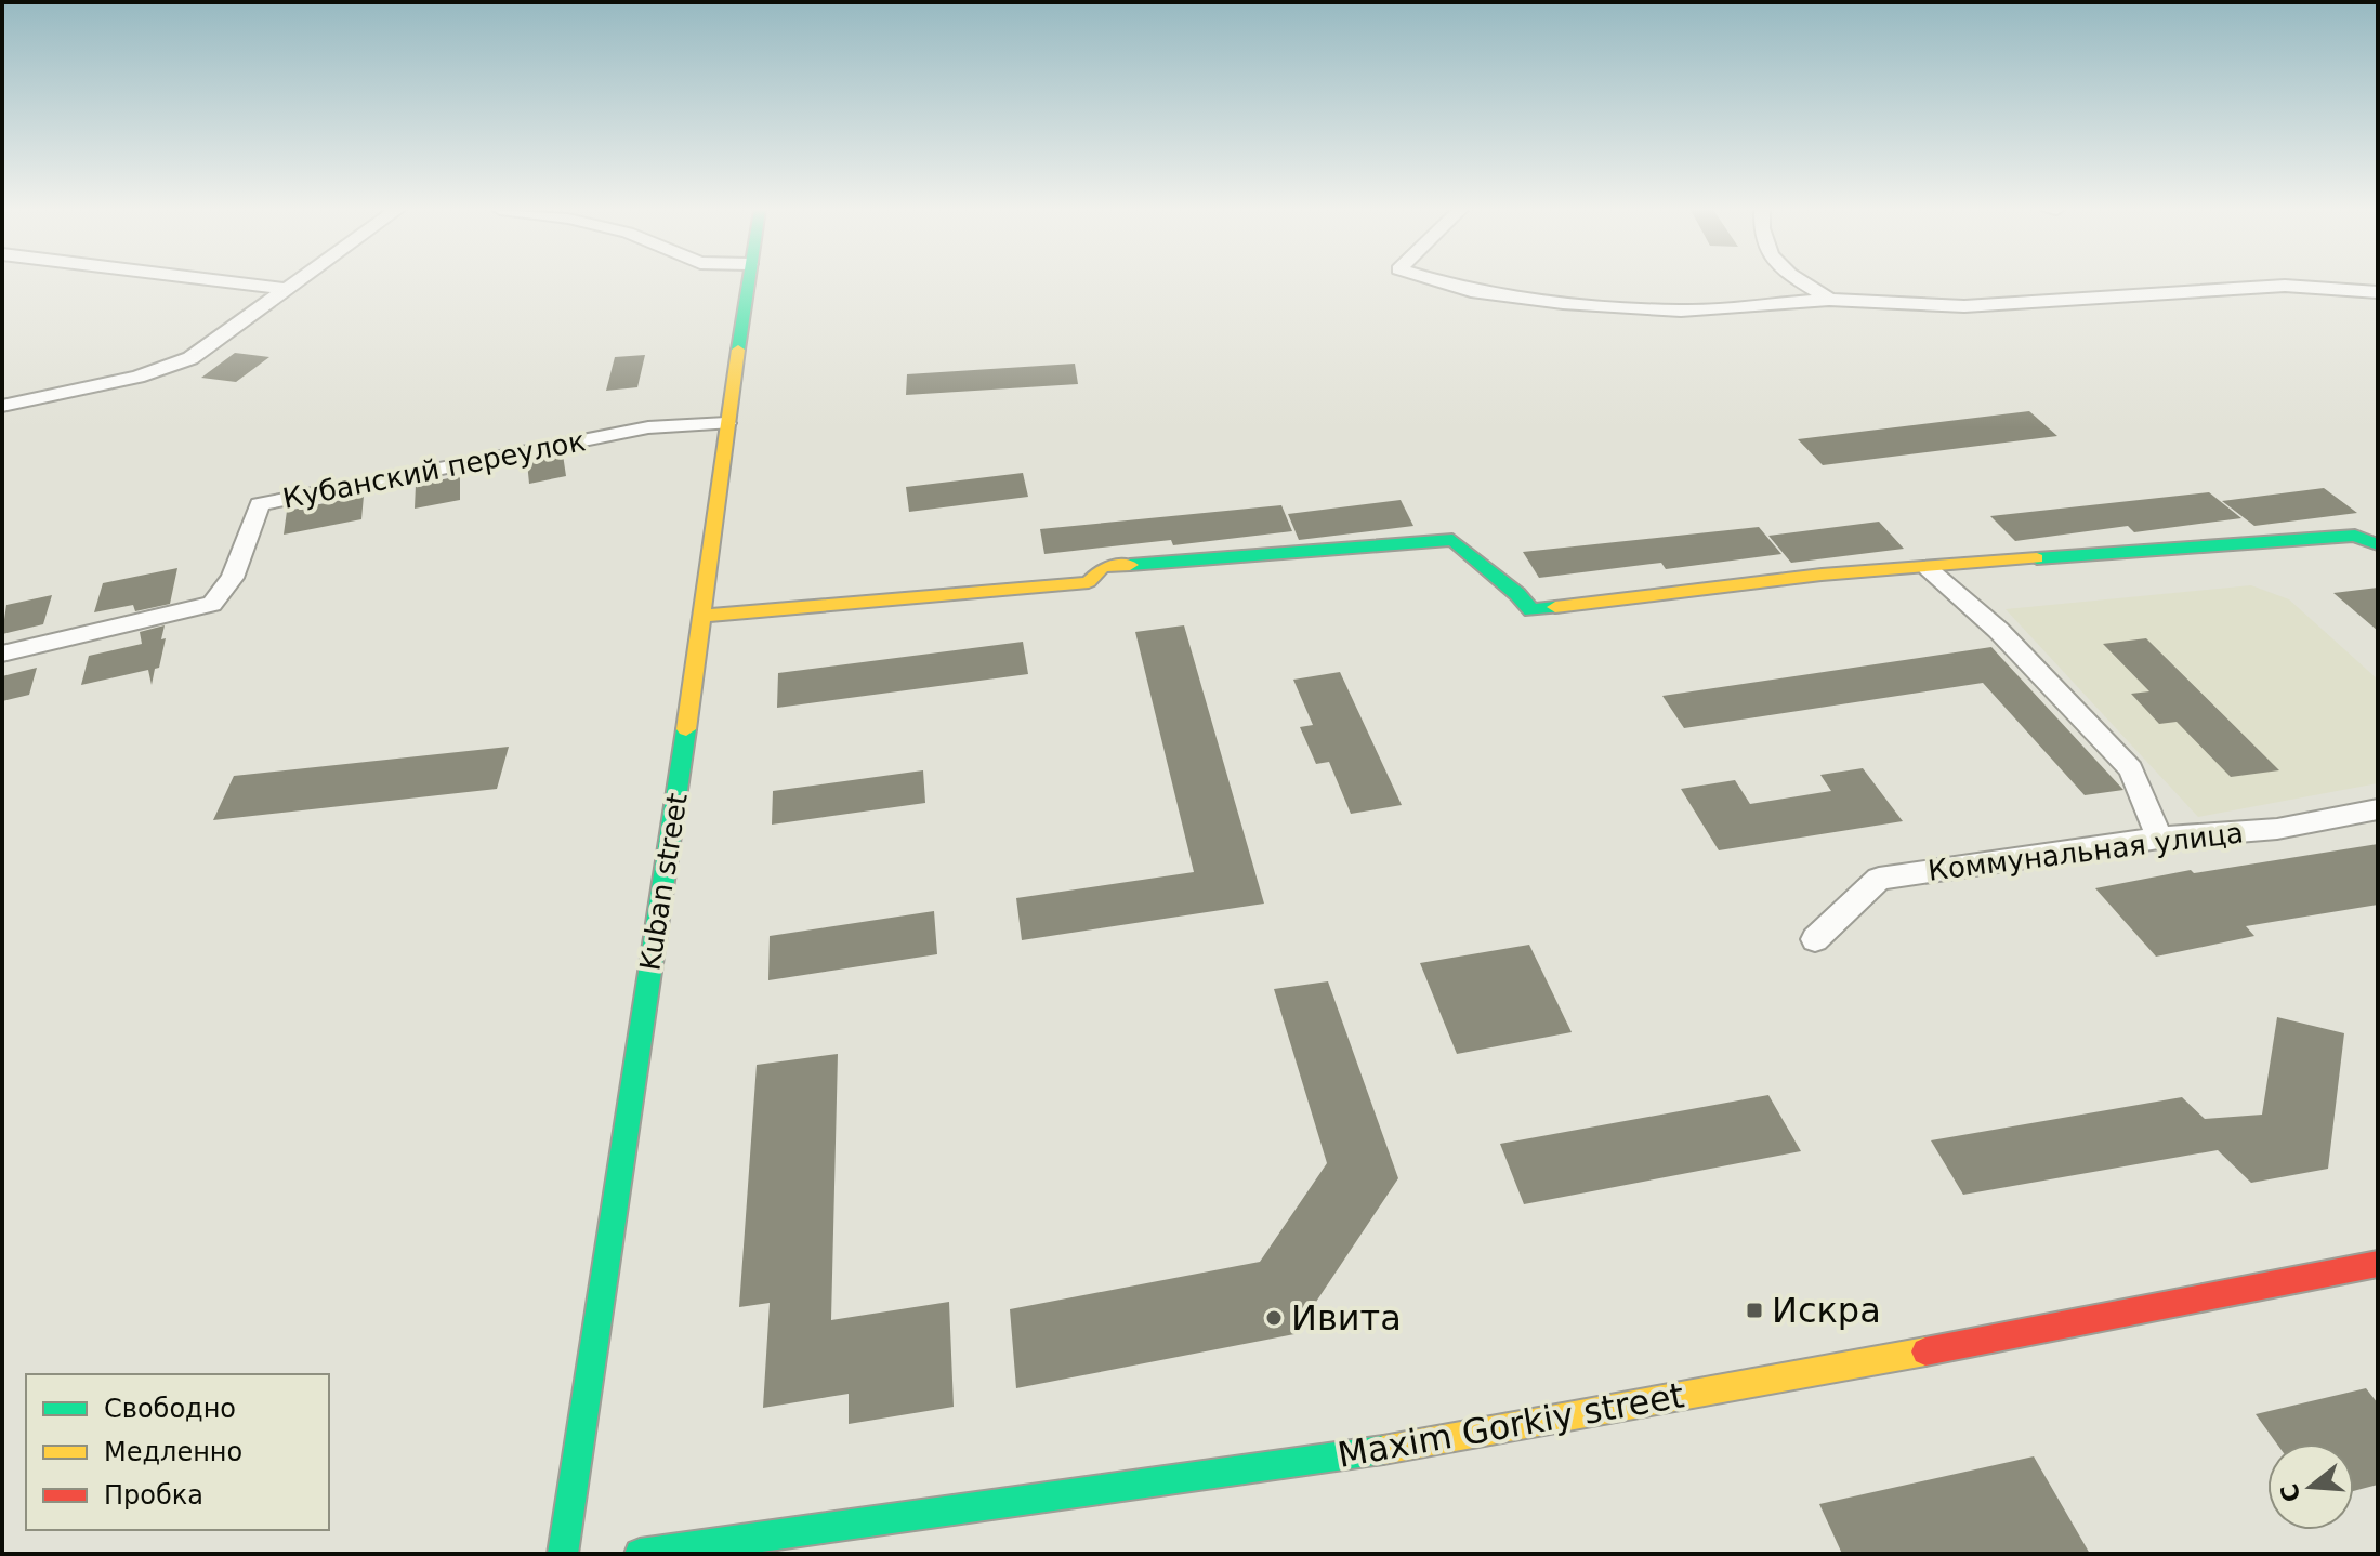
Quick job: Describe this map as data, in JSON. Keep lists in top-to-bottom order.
{
  "streets": {
    "street": [
      "Кубанский переулок",
      "Коммунальная улица",
      "Kuban street",
      "Maxim Gorkiy street"
    ]
  },
  "crossings": [
    ["Кубанский переулок", "Kuban street"]
  ],
  "places": {
    "transit": ["Искра"],
    "other": ["Ивита"]
  },
  "legend": ["Свободно", "Медленно", "Пробка"],
  "north": "left"
}
